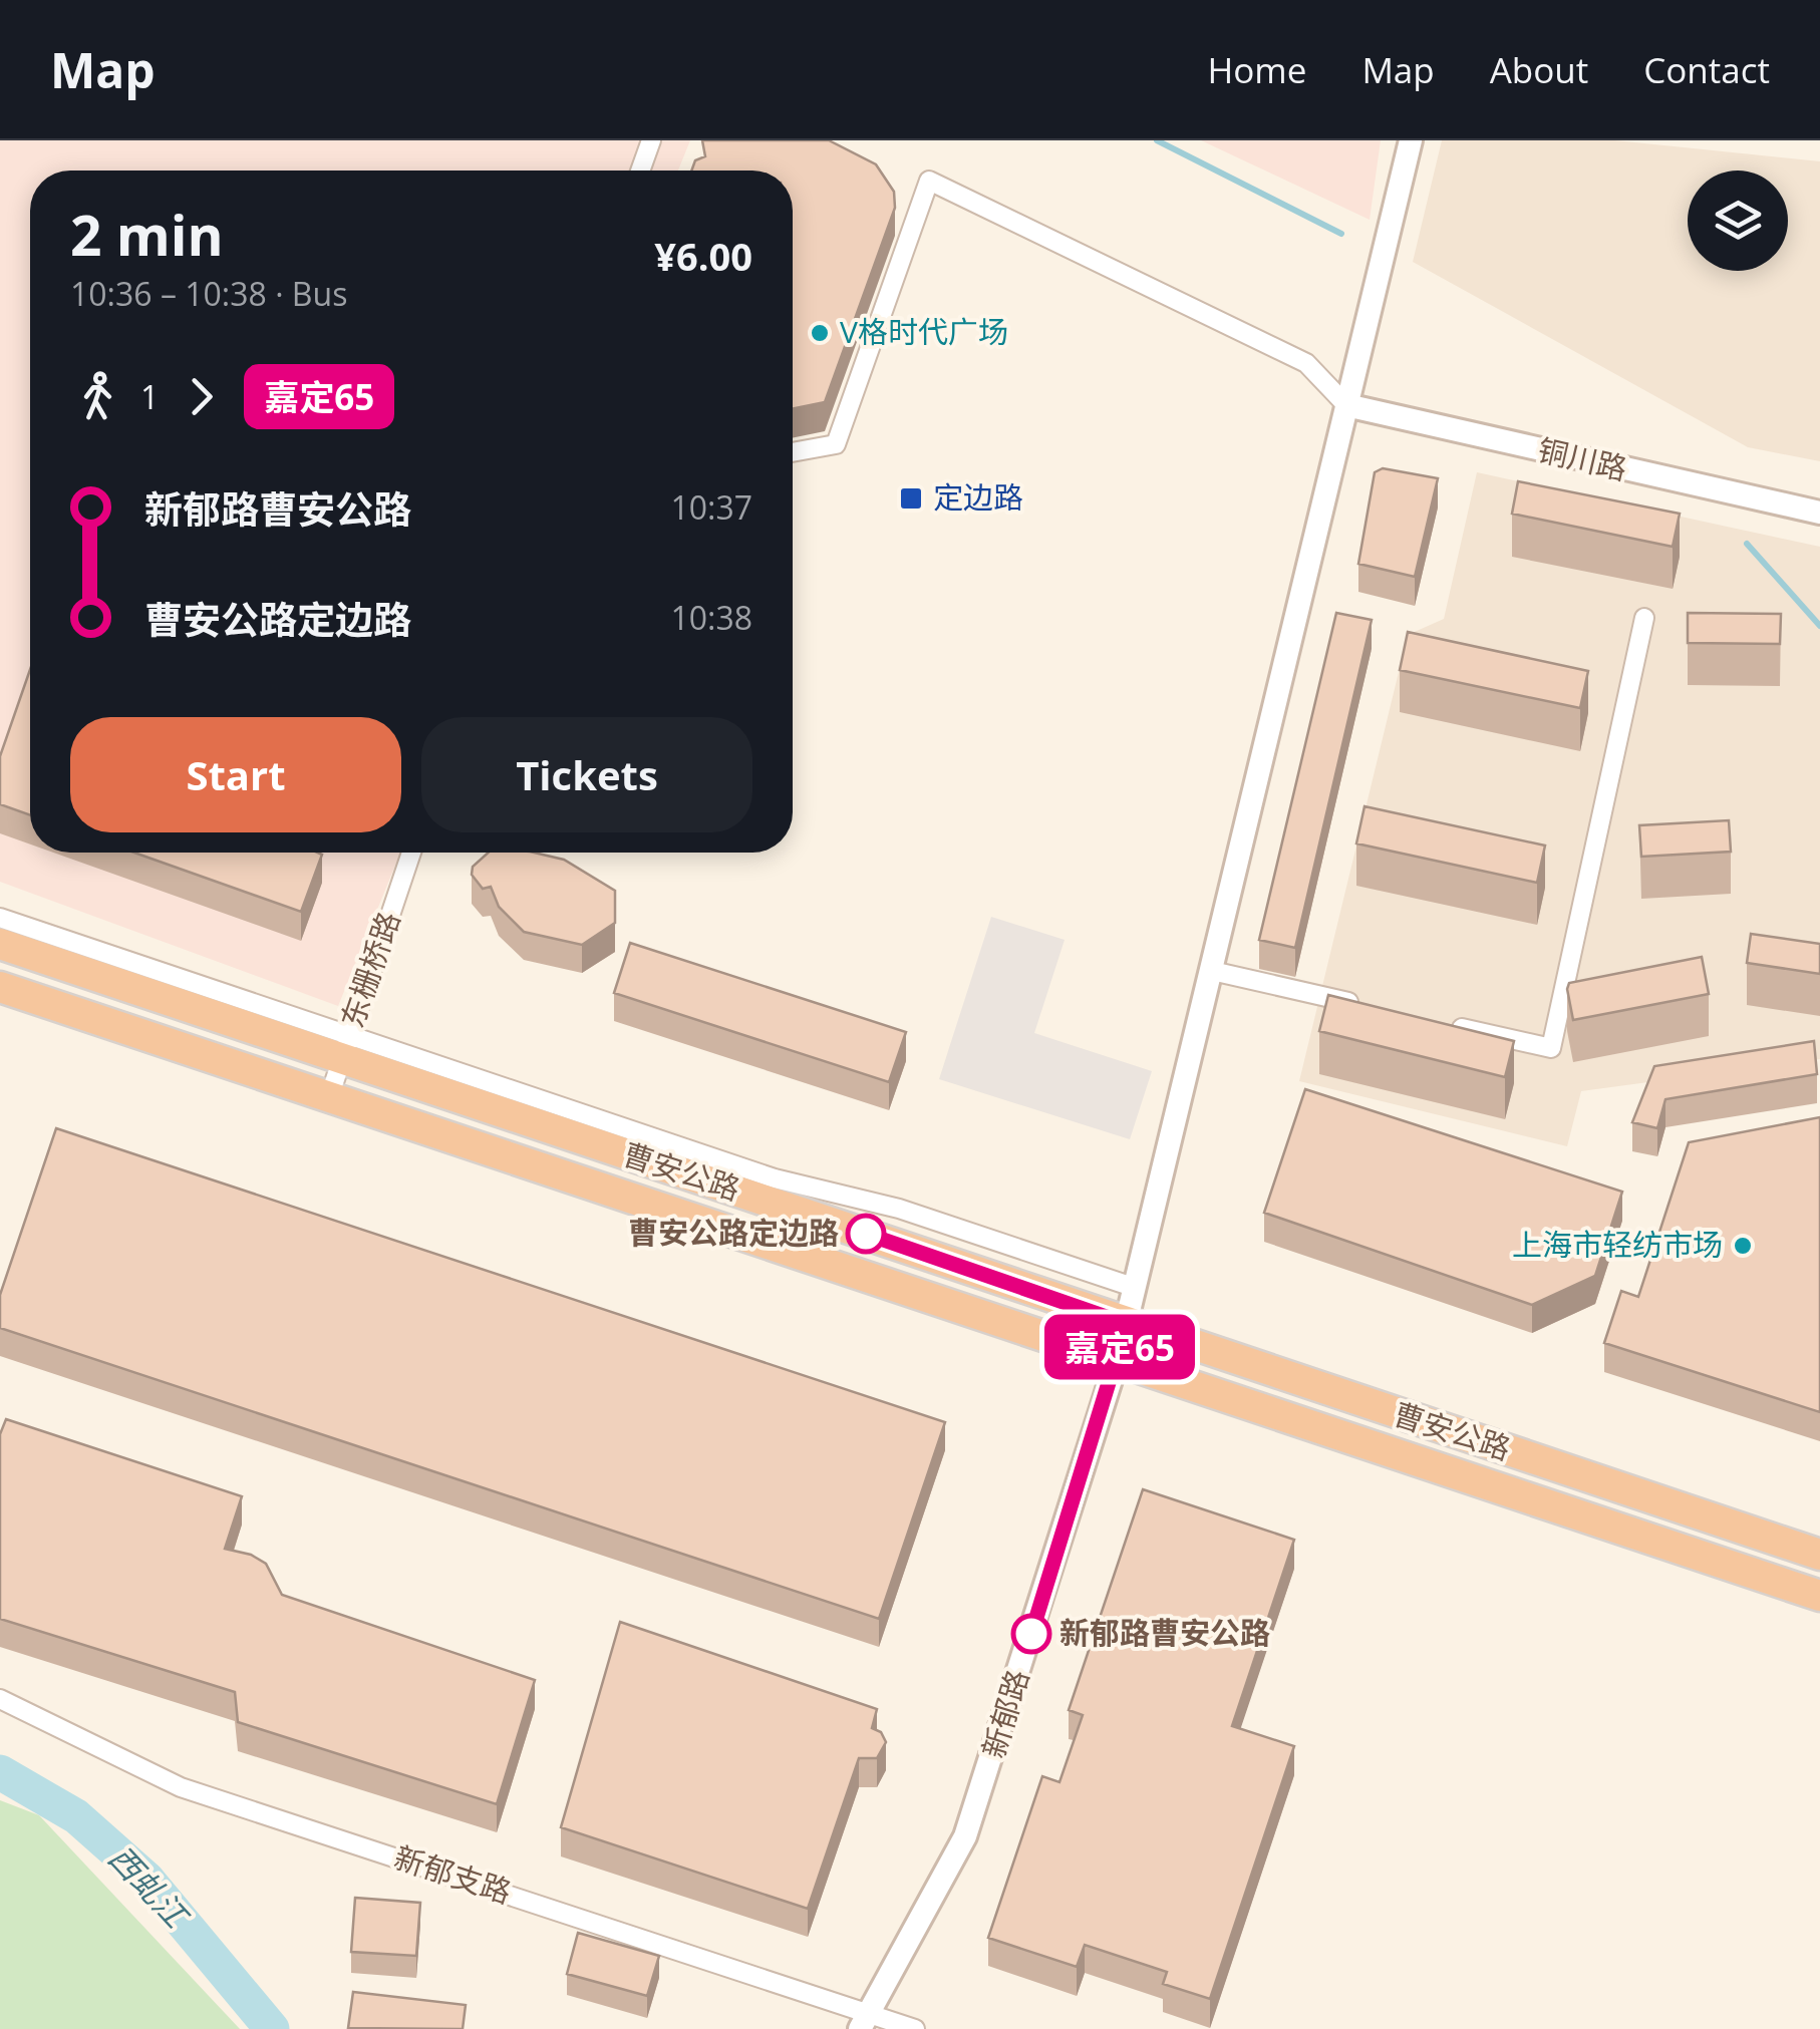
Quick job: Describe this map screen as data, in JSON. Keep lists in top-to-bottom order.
{
  "streets": {
    "highway": ["曹安公路"],
    "street": [
      "铜川路",
      "东栅桥路",
      "新郁路",
      "新郁支路"
    ]
  },
  "crossings": [
    ["东栅桥路", "曹安公路"],
    ["曹安公路", "新郁路"],
    ["新郁路", "新郁支路"]
  ],
  "water": ["西虬江"],
  "places": {
    "other": [
      "V格时代广场",
      "曹安公路定边路",
      "上海市轻纺市场",
      "新郁路曹安公路"
    ],
    "transit": ["定边路"]
  },
  "lines": ["bus line 嘉定65"],
  "page": {
    "header": "Map",
    "nav": [
      "Home",
      "Map",
      "About",
      "Contact"
    ],
    "on_map": "嘉定65",
    "heading": ["2 min", "10:36 – 10:38 · Bus", "¥6.00"],
    "legs": ["1", "嘉定65"],
    "list": [
      {
        "name": "新郁路曹安公路",
        "value": "10:37"
      },
      {
        "name": "曹安公路定边路",
        "value": "10:38"
      }
    ],
    "buttons": ["Start", "Tickets"]
  }
}
